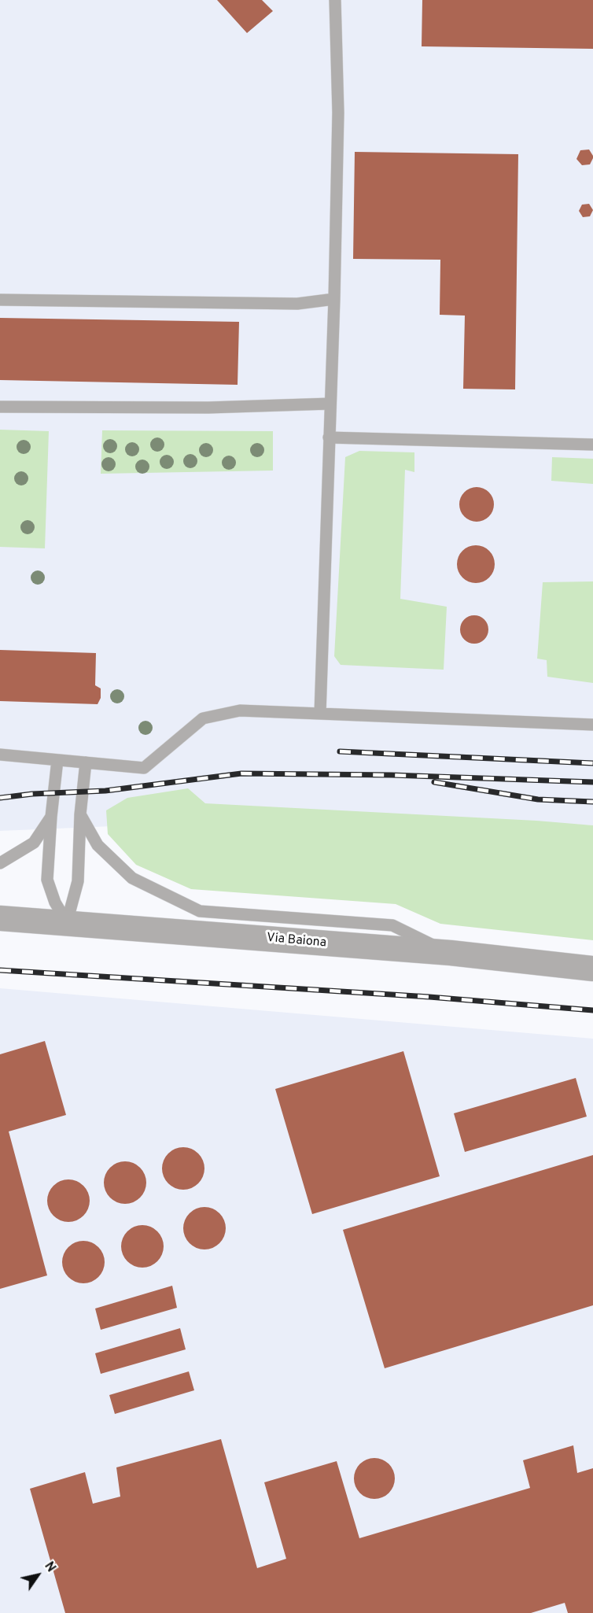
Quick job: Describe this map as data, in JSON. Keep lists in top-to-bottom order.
{
  "streets": {
    "street": ["Via Baiona"]
  },
  "north": "top right"
}
